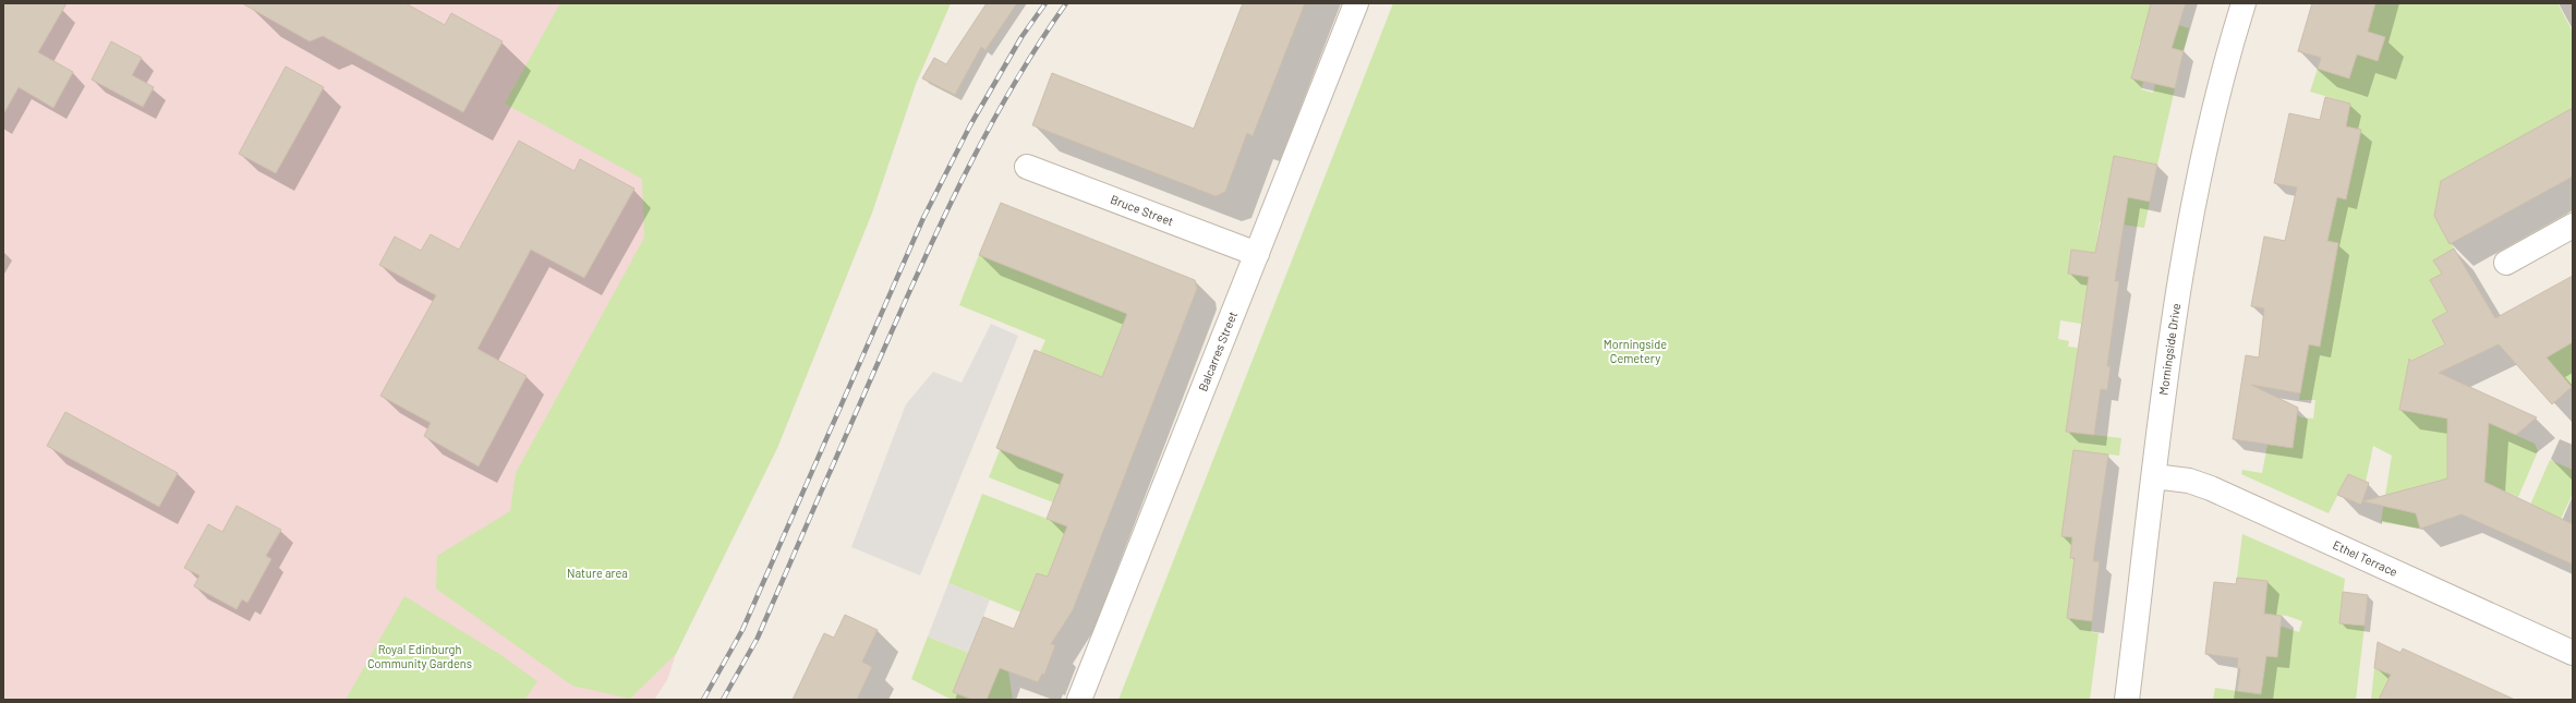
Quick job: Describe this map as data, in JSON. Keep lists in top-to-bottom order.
{
  "streets": {
    "street": [
      "Bruce Street",
      "Morningside Drive",
      "Balcarres Street",
      "Ethel Terrace"
    ]
  },
  "crossings": [
    ["Bruce Street", "Balcarres Street"],
    ["Morningside Drive", "Ethel Terrace"]
  ],
  "parks": ["Morningside Cemetery", "Nature area", "Royal Edinburgh Community Gardens"]
}
